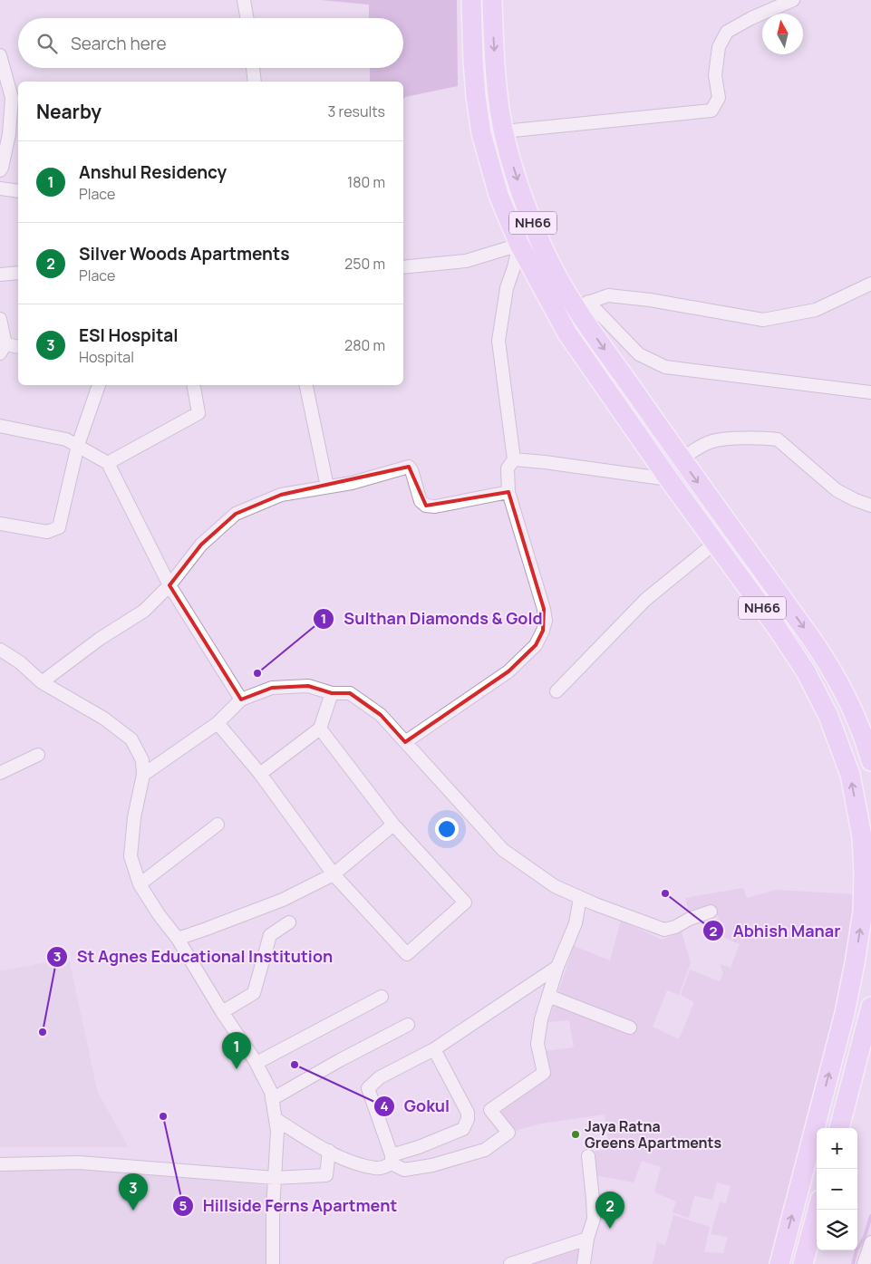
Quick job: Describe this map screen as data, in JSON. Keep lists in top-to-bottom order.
{
  "streets": {
    "highway": ["NH66"]
  },
  "places": [
    "Sulthan Diamonds & Gold",
    "Abhish Manar",
    "St Agnes Educational Institution",
    "Gokul",
    "Hillside Ferns Apartment",
    "Jaya Ratna Greens Apartments"
  ],
  "north": "top",
  "page": {
    "search": "Search here",
    "heading": ["Nearby", "3 results"],
    "list": [
      {
        "mark": "1",
        "name": "Anshul Residency",
        "note": "Place",
        "value": "180 m"
      },
      {
        "mark": "2",
        "name": "Silver Woods Apartments",
        "note": "Place",
        "value": "250 m"
      },
      {
        "mark": "3",
        "name": "ESI Hospital",
        "note": "Hospital",
        "value": "280 m"
      }
    ],
    "pins": ["1", "3", "2"],
    "map_buttons": ["+", "−"]
  }
}
